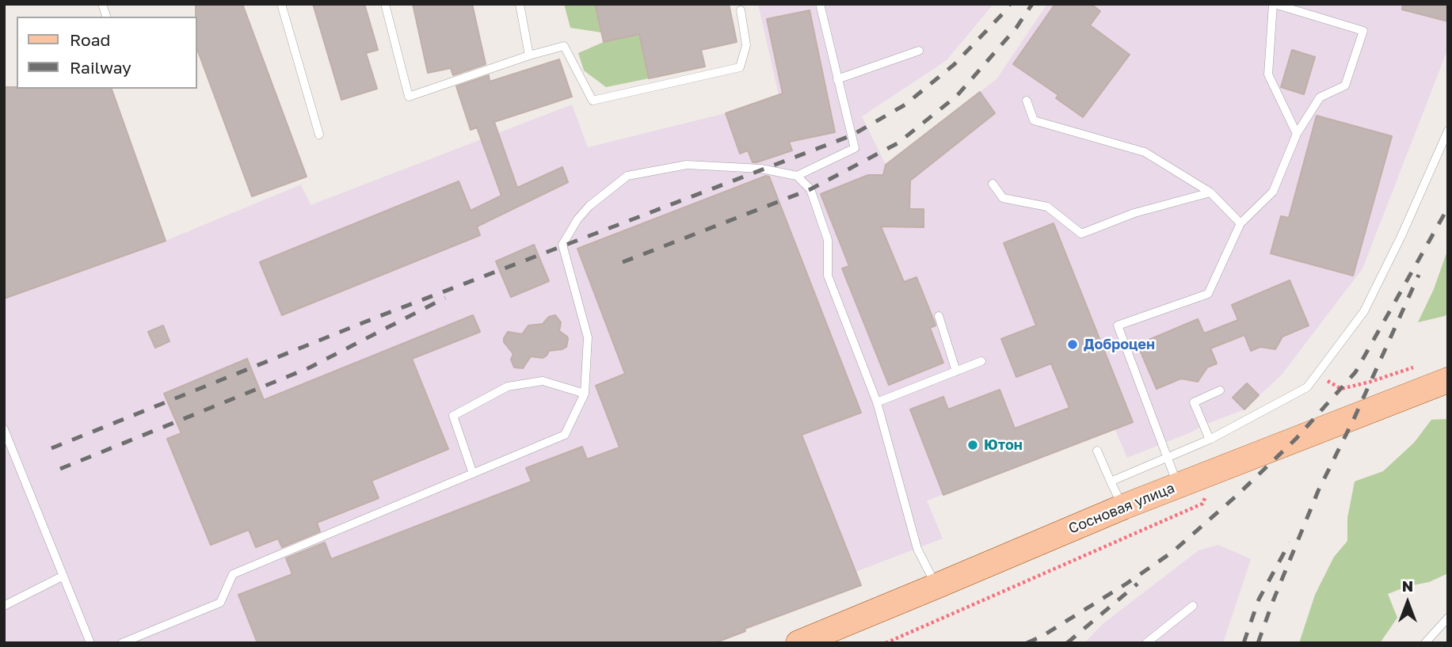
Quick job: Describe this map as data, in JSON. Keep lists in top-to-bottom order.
{
  "streets": {
    "main road": ["Сосновая улица"]
  },
  "places": ["Доброцен", "Ютон"],
  "legend": ["Road", "Railway"],
  "north": "top"
}
